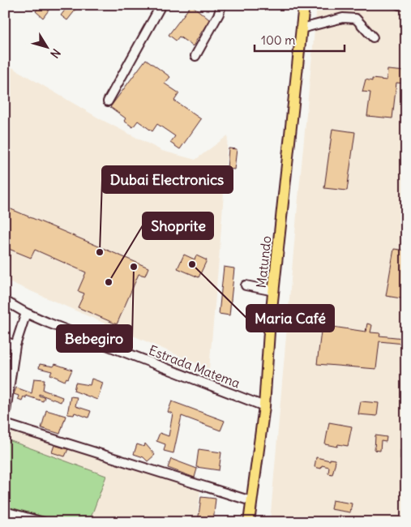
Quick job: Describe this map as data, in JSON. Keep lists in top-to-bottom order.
{
  "streets": {
    "main road": ["Matundo"],
    "street": ["Estrada Matema"]
  },
  "crossings": [
    ["Matundo", "Estrada Matema"]
  ],
  "places": [
    "Dubai Electronics",
    "Maria Café",
    "Bebegiro",
    "Shoprite"
  ],
  "scale_bar": "100 m",
  "north": "bottom right"
}
